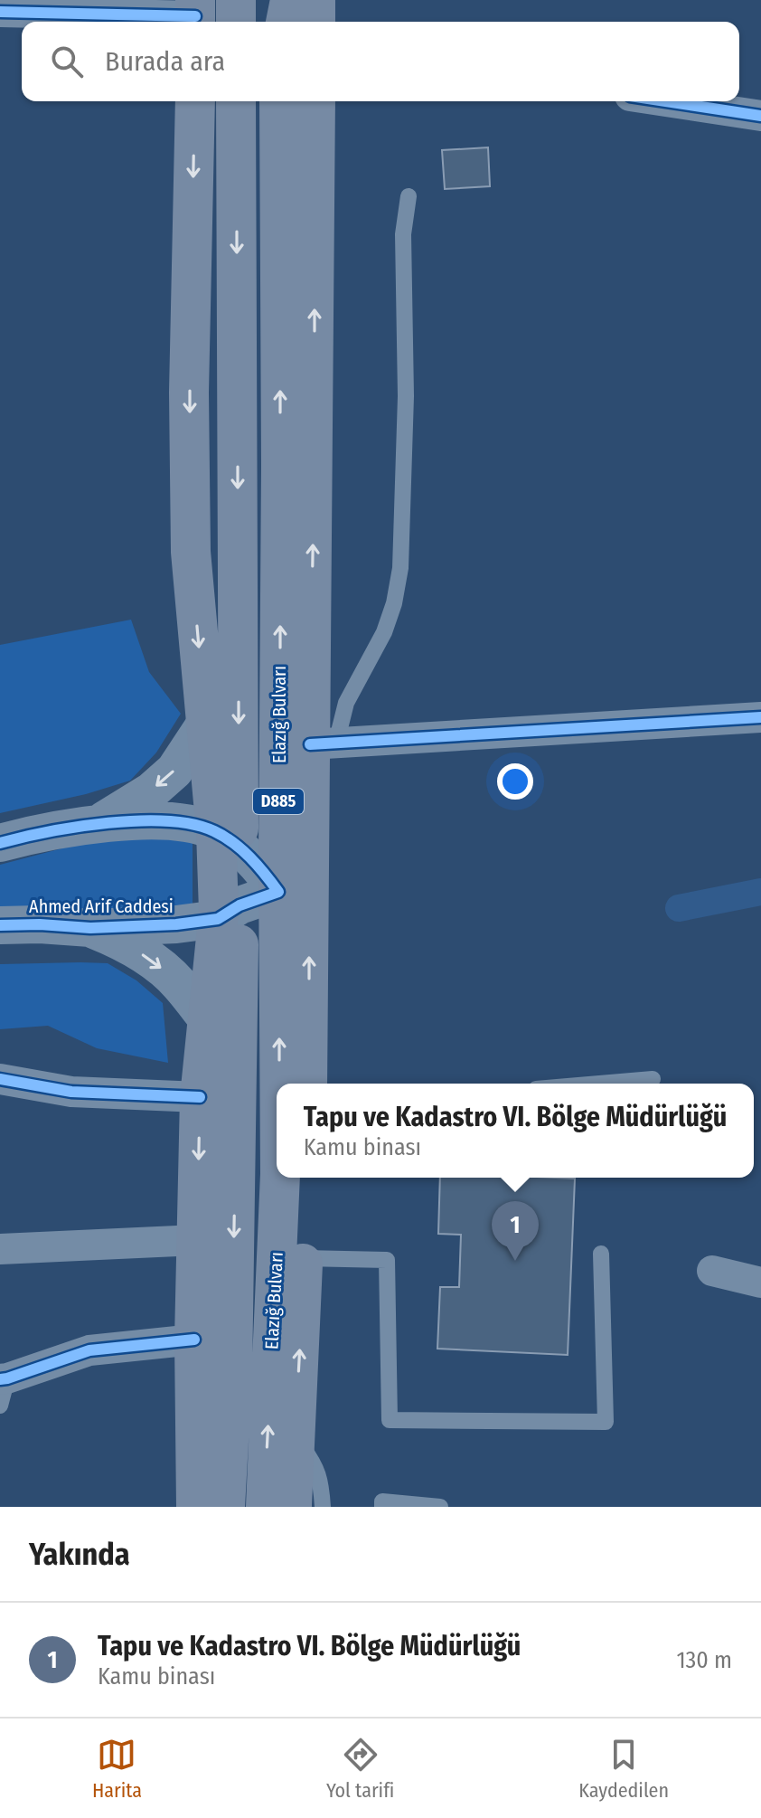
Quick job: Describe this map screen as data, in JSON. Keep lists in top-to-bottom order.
{
  "streets": {
    "highway": ["Elazığ Bulvarı", "D885"],
    "street": ["Ahmed Arif Caddesi"]
  },
  "crossings": [
    ["Elazığ Bulvarı", "Ahmed Arif Caddesi"],
    ["D885", "Ahmed Arif Caddesi"]
  ],
  "page": {
    "search": "Burada ara",
    "popup": ["Tapu ve Kadastro VI. Bölge Müdürlüğü", "Kamu binası"],
    "pins": "1",
    "heading": "Yakında",
    "list": [
      {
        "mark": "1",
        "name": "Tapu ve Kadastro VI. Bölge Müdürlüğü",
        "note": "Kamu binası",
        "value": "130 m"
      }
    ],
    "nav": ["Harita", "Yol tarifi", "Kaydedilen"]
  }
}
